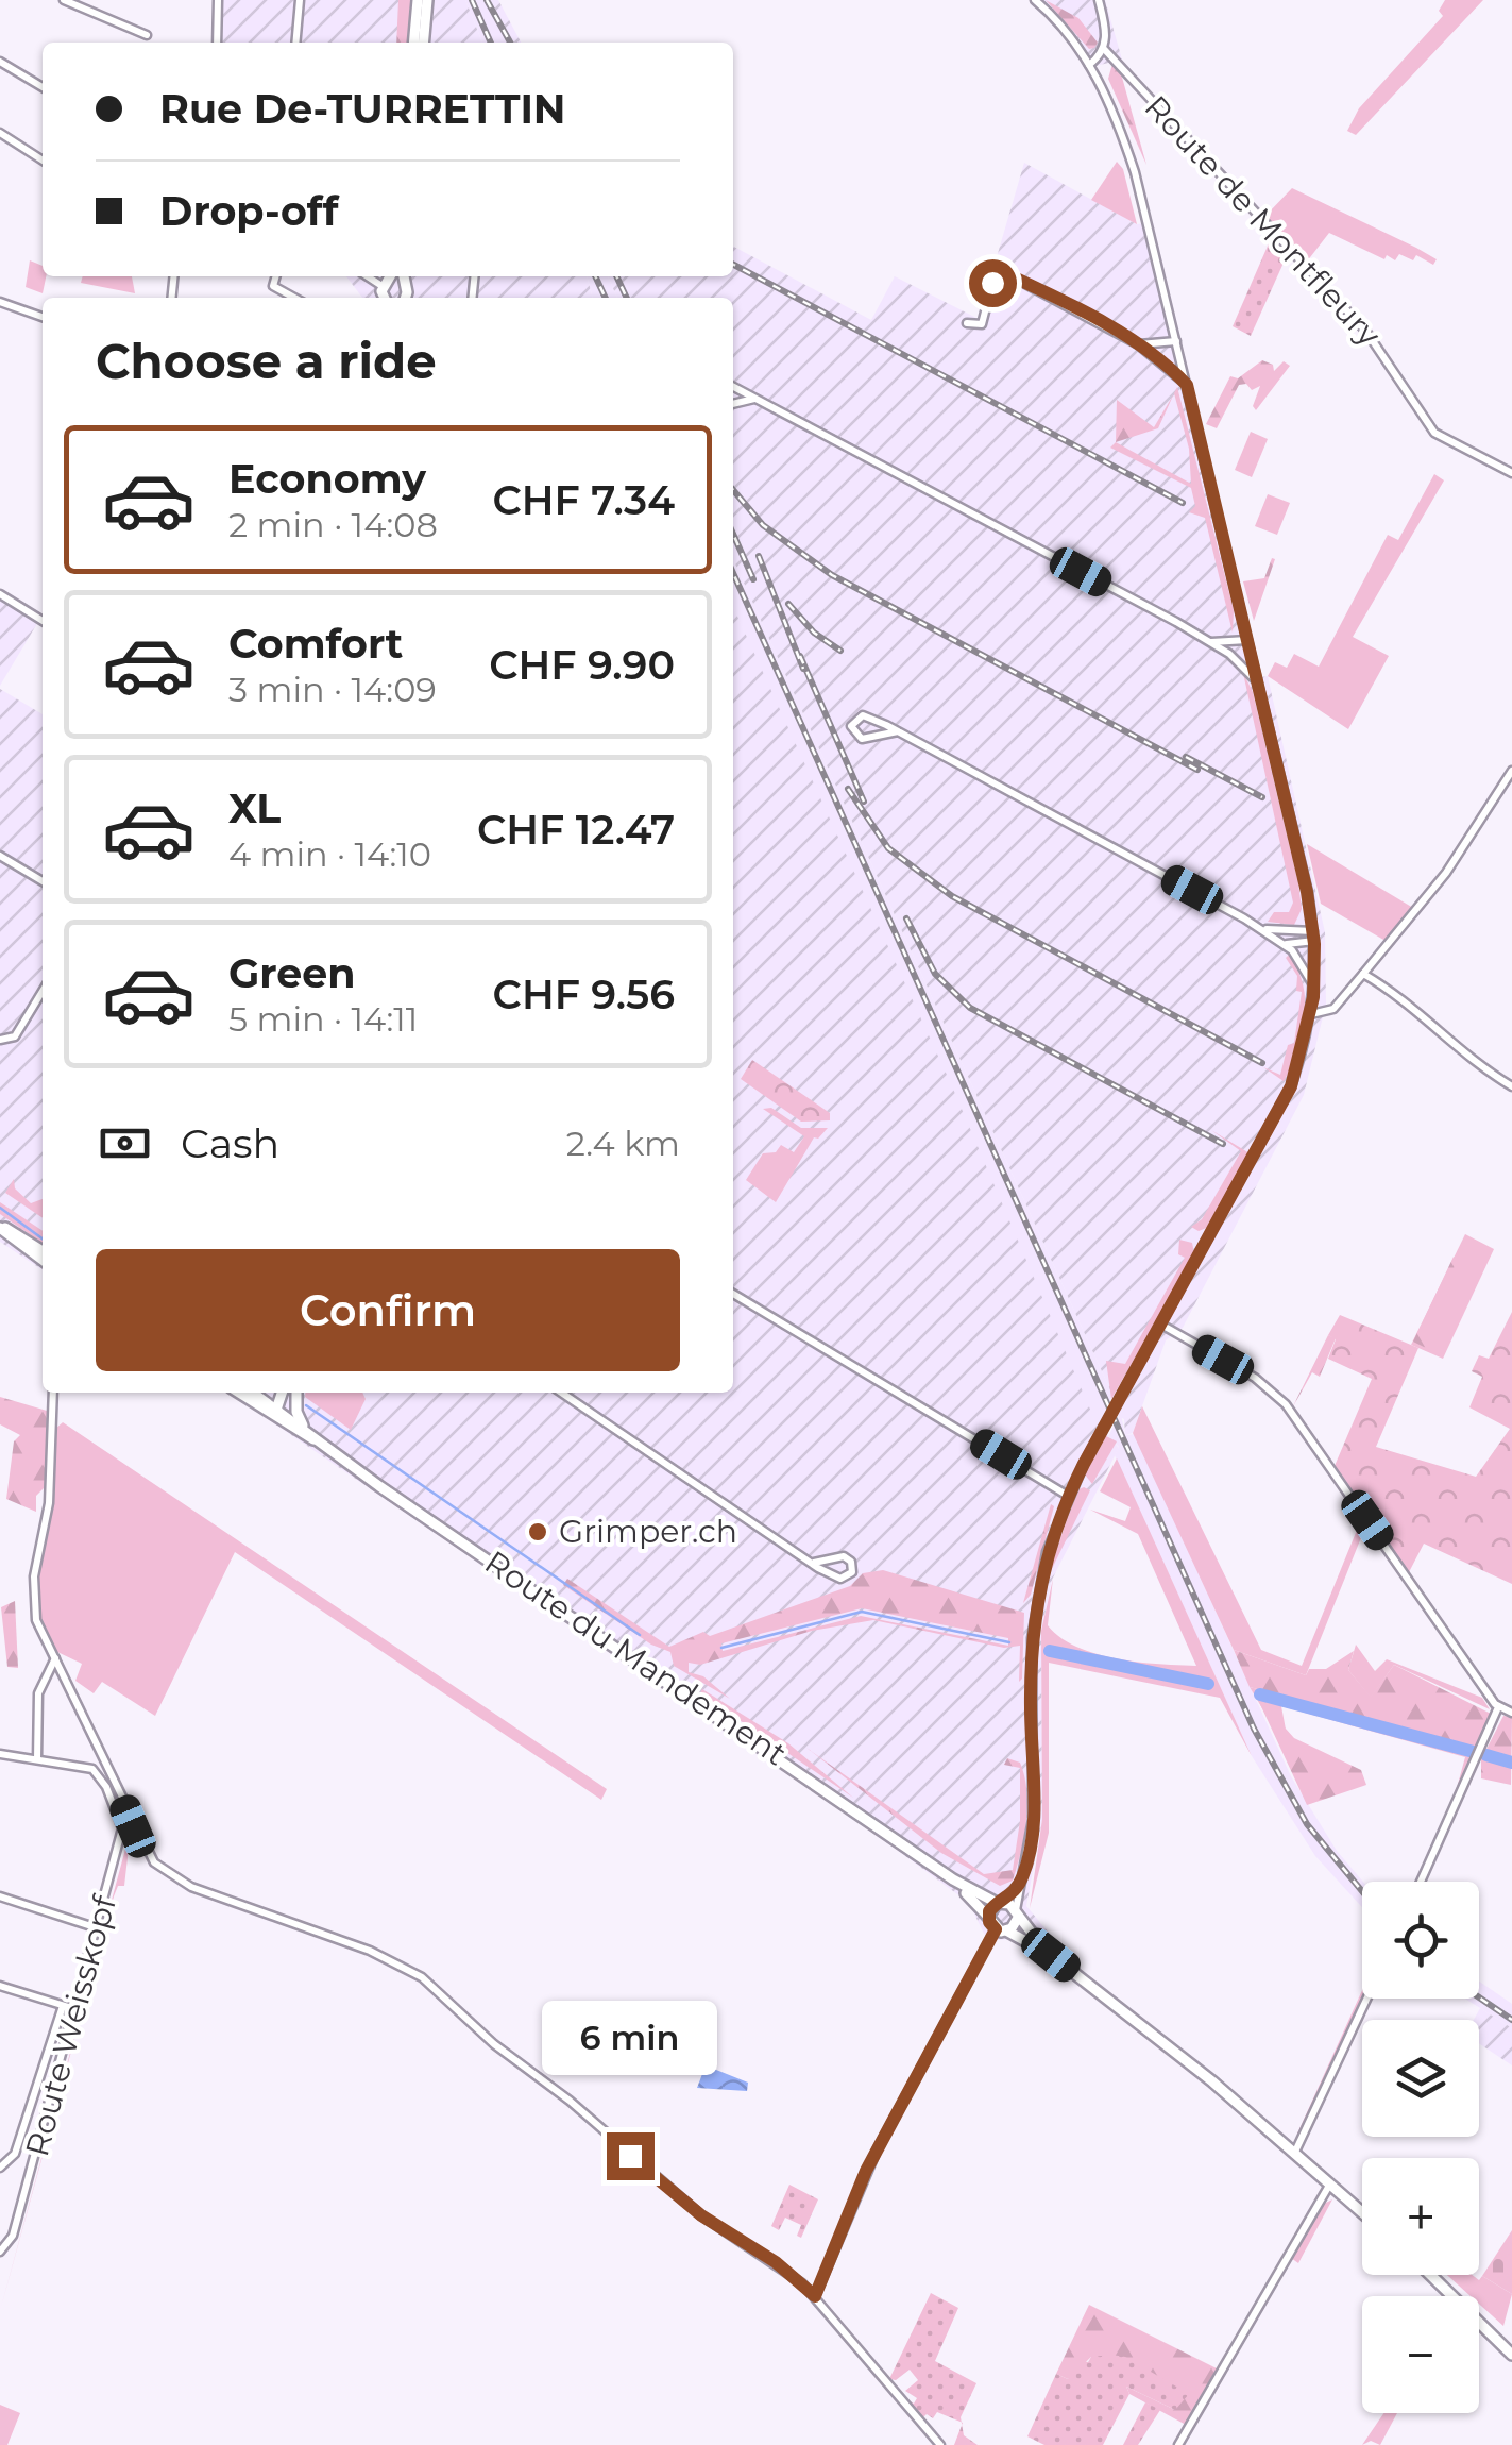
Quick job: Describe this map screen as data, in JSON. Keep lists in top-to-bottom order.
{
  "streets": {
    "main road": ["Route du Mandement"],
    "street": ["Route de Montfleury", "Route Weisskopf"]
  },
  "places": ["Grimper.ch"],
  "page": {
    "banner": ["Rue De-TURRETTIN", "Drop-off"],
    "heading": "Choose a ride",
    "list": [
      {
        "name": "Economy",
        "note": "2 min · 14:08",
        "value": "CHF 7.34"
      },
      {
        "name": "Comfort",
        "note": "3 min · 14:09",
        "value": "CHF 9.90"
      },
      {
        "name": "XL",
        "note": "4 min · 14:10",
        "value": "CHF 12.47"
      },
      {
        "name": "Green",
        "note": "5 min · 14:11",
        "value": "CHF 9.56"
      }
    ],
    "pay": ["Cash", "2.4 km"],
    "buttons": "Confirm",
    "map_buttons": ["+", "−"],
    "bubble": "6 min"
  }
}
